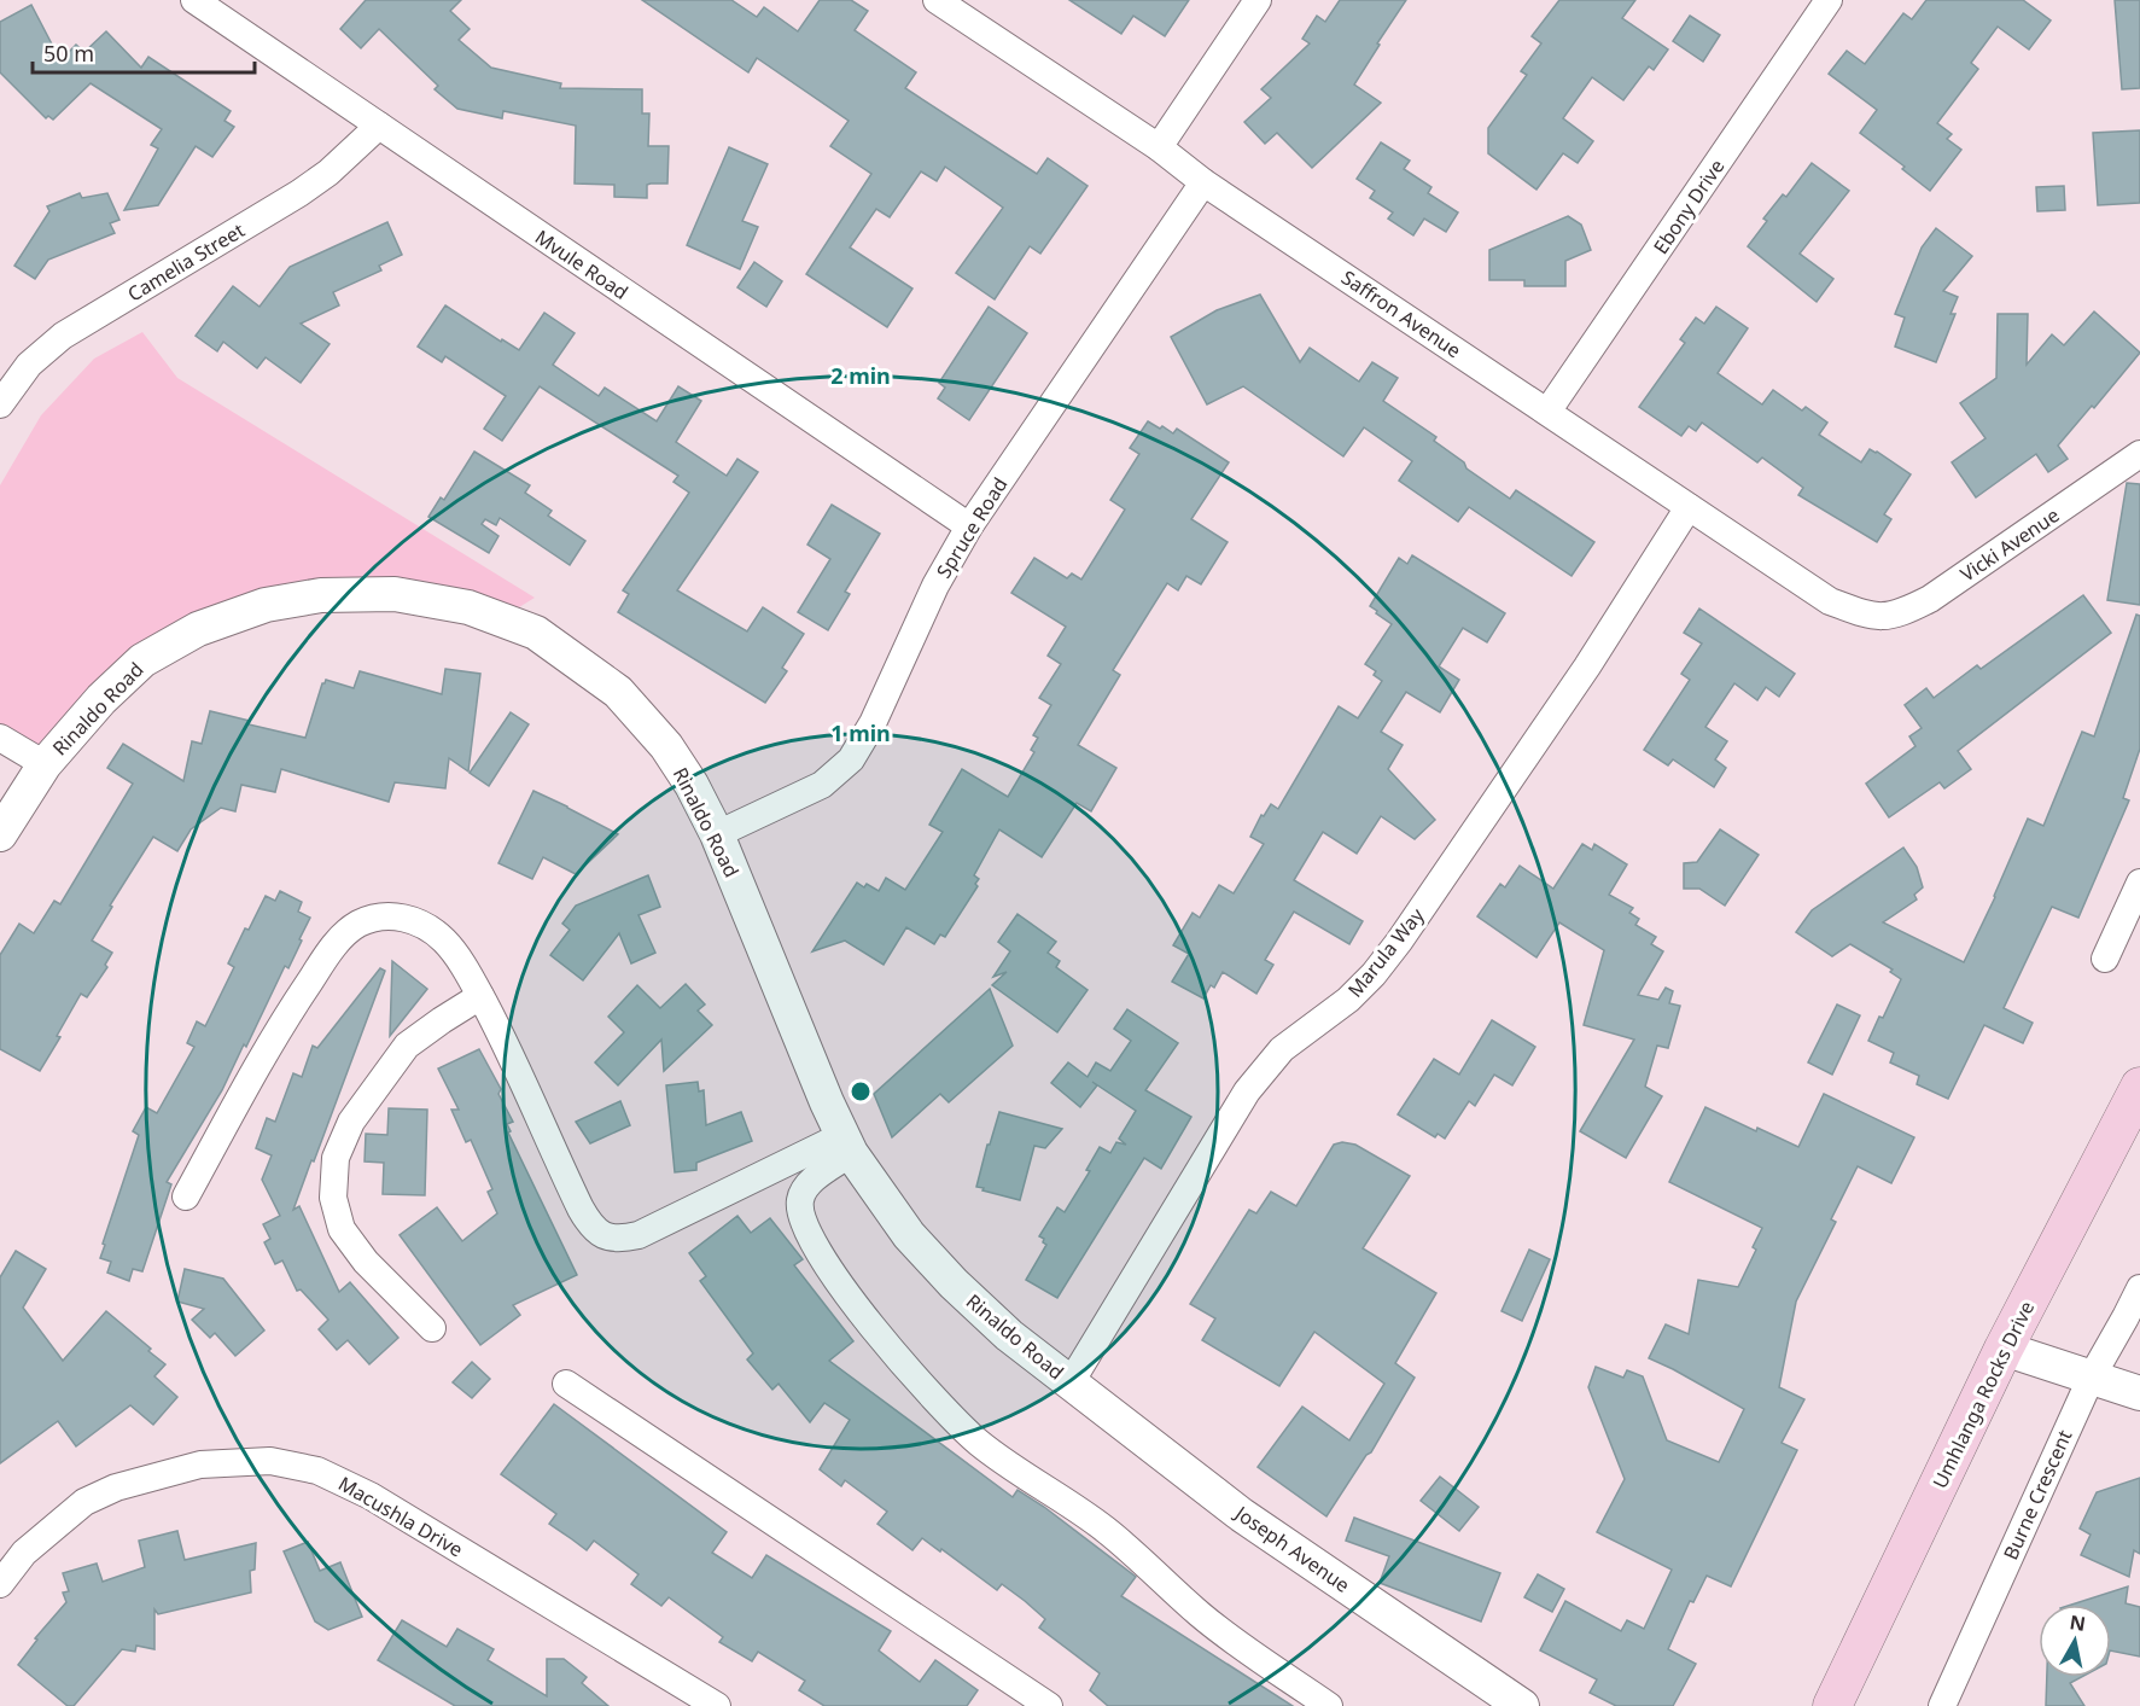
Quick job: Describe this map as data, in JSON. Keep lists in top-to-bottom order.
{
  "streets": {
    "main road": ["Umhlanga Rocks Drive"],
    "street": [
      "Ebony Drive",
      "Camelia Street",
      "Mvule Road",
      "Saffron Avenue",
      "Spruce Road",
      "Vicki Avenue",
      "Rinaldo Road",
      "Marula Way",
      "Burne Crescent",
      "Macushla Drive",
      "Joseph Avenue"
    ]
  },
  "crossings": [
    ["Ebony Drive", "Saffron Avenue"],
    ["Camelia Street", "Mvule Road"],
    ["Mvule Road", "Spruce Road"],
    ["Saffron Avenue", "Spruce Road"],
    ["Saffron Avenue", "Vicki Avenue"],
    ["Saffron Avenue", "Marula Way"],
    ["Spruce Road", "Rinaldo Road"],
    ["Rinaldo Road", "Marula Way"],
    ["Rinaldo Road", "Joseph Avenue"],
    ["Marula Way", "Joseph Avenue"]
  ],
  "scale_bar": "50 m",
  "north": "top",
  "rings": ["2 min", "1 min"]
}
